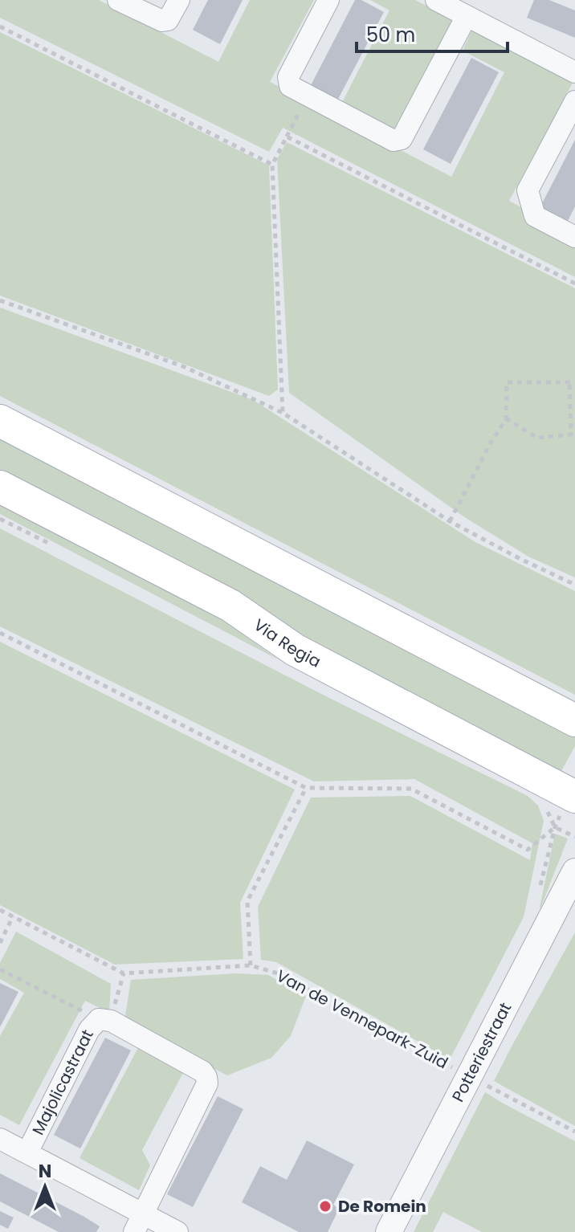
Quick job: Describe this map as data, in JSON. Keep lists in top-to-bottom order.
{
  "streets": {
    "main road": ["Via Regia"],
    "street": ["Potteriestraat", "Majolicastraat"],
    "path": ["Van de Vennepark-Zuid"]
  },
  "crossings": [
    ["Van de Vennepark-Zuid", "Potteriestraat"]
  ],
  "places": ["De Romein"],
  "scale_bar": "50 m",
  "north": "top"
}
